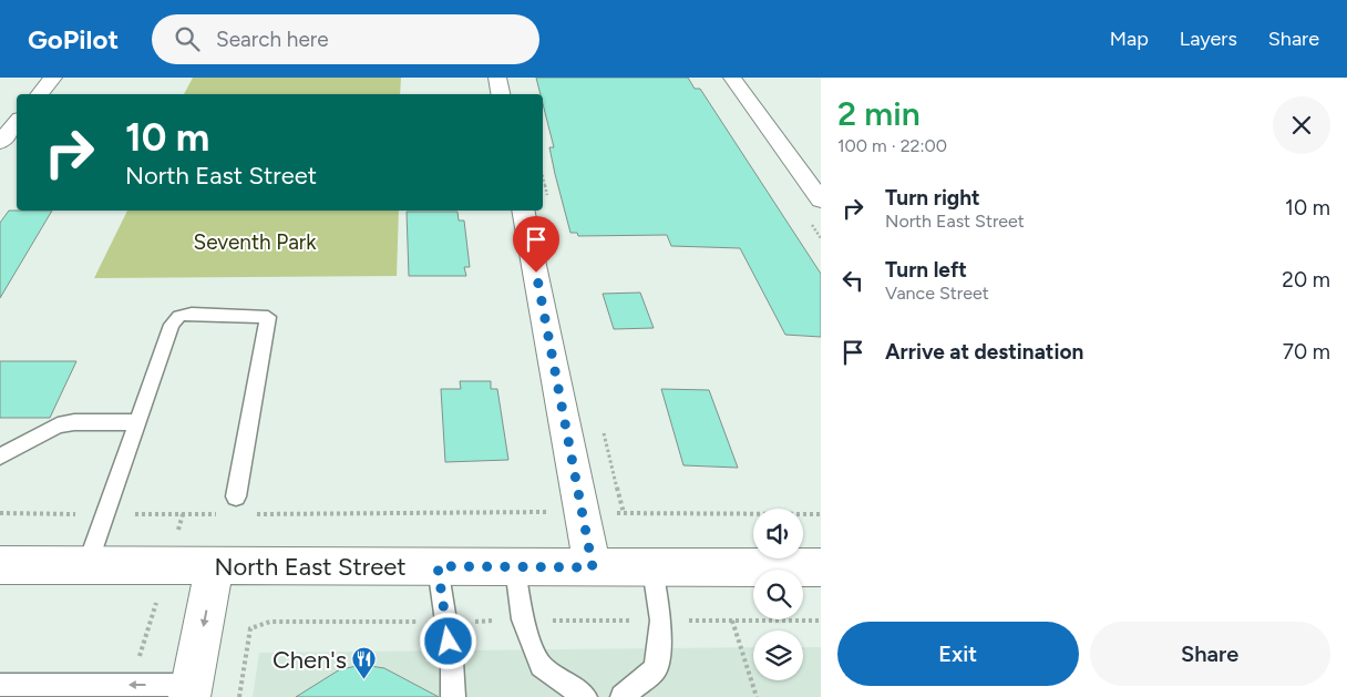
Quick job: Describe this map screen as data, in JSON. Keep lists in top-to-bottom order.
{
  "streets": {
    "street": ["North East Street"]
  },
  "parks": ["Seventh Park"],
  "places": {
    "restaurant": ["Chen's"]
  },
  "page": {
    "header": "GoPilot",
    "search": "Search here",
    "nav": ["Map", "Layers", "Share"],
    "heading": ["2 min", "100 m · 22:00"],
    "turn": ["10 m", "North East Street"],
    "list": [
      {
        "name": "Turn right",
        "note": "North East Street",
        "value": "10 m"
      },
      {
        "name": "Turn left",
        "note": "Vance Street",
        "value": "20 m"
      },
      {
        "name": "Arrive at destination",
        "value": "70 m"
      }
    ],
    "buttons": ["Exit", "Share"]
  }
}
